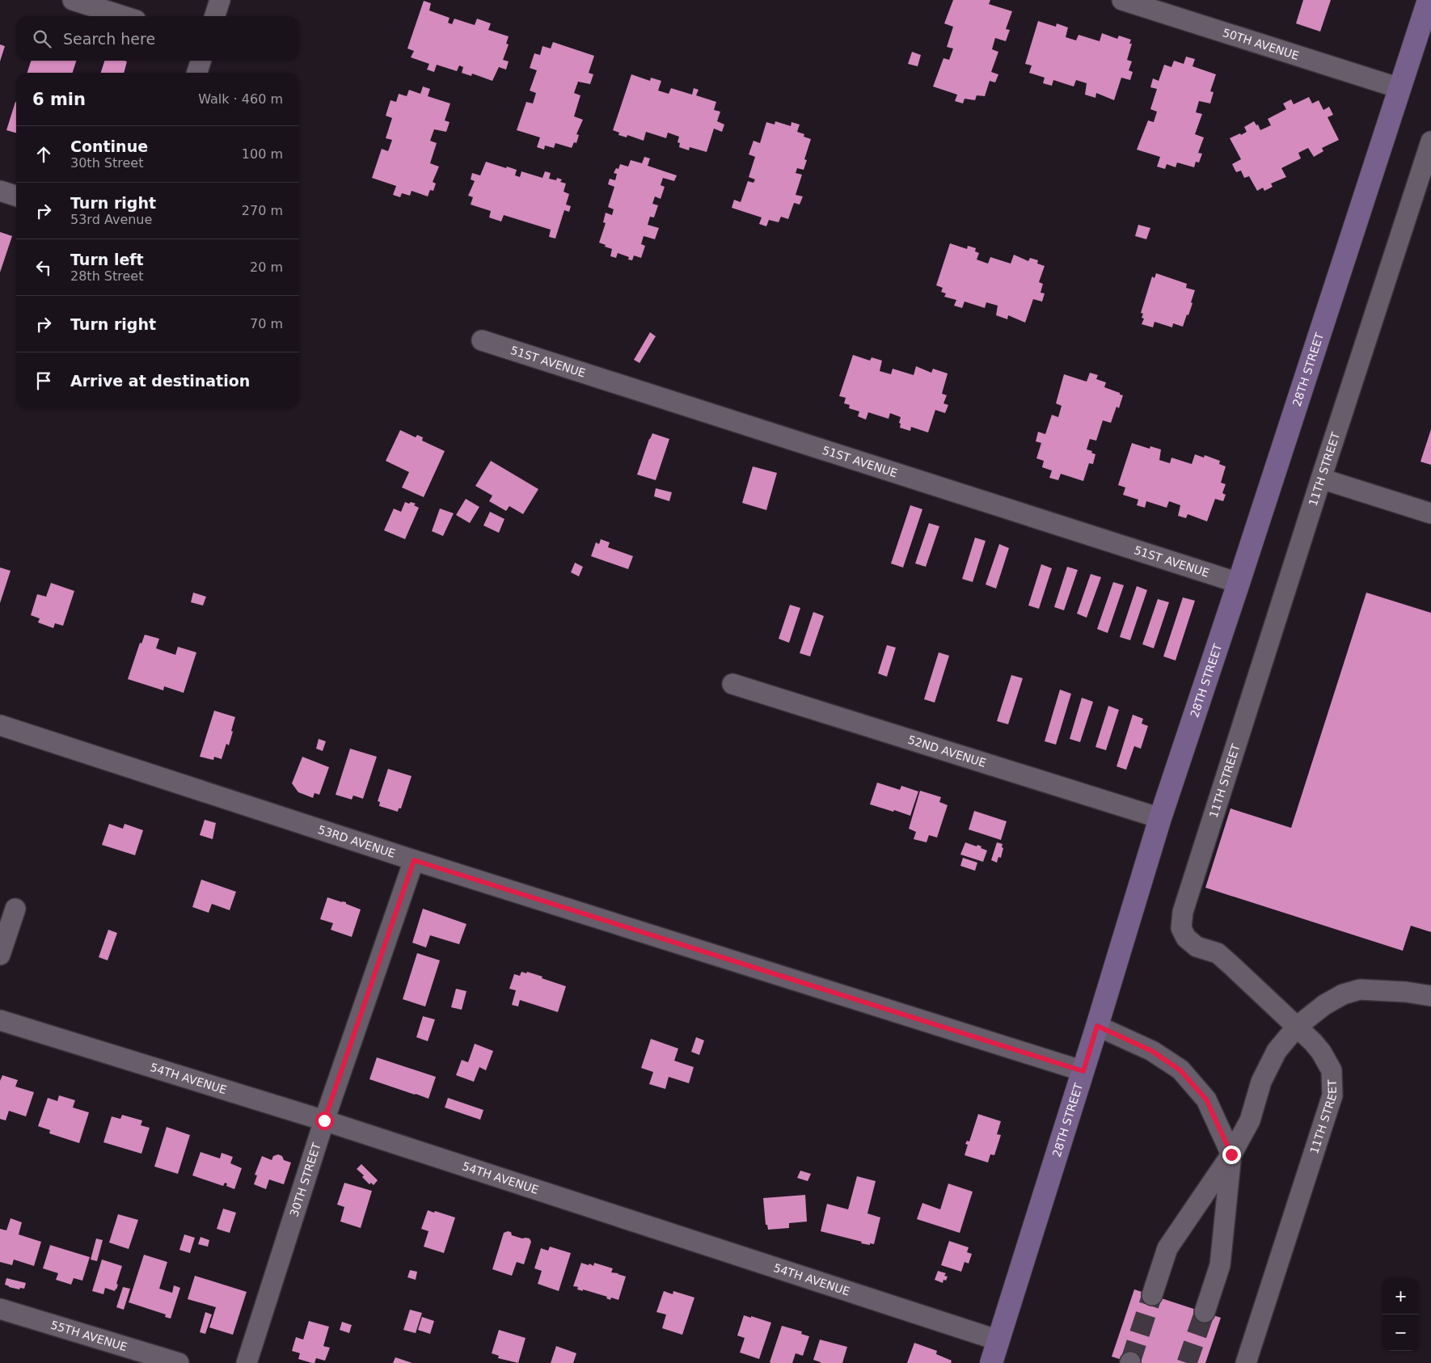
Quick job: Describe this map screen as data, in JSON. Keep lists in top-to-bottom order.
{
  "streets": {
    "main road": ["28TH STREET"],
    "street": [
      "50TH AVENUE",
      "51ST AVENUE",
      "11TH STREET",
      "52ND AVENUE",
      "53RD AVENUE",
      "54TH AVENUE",
      "30TH STREET",
      "55TH AVENUE"
    ]
  },
  "crossings": [
    ["50TH AVENUE", "28TH STREET"],
    ["51ST AVENUE", "28TH STREET"],
    ["28TH STREET", "52ND AVENUE"],
    ["28TH STREET", "53RD AVENUE"],
    ["28TH STREET", "54TH AVENUE"],
    ["53RD AVENUE", "30TH STREET"],
    ["54TH AVENUE", "30TH STREET"]
  ],
  "page": {
    "search": "Search here",
    "heading": ["6 min", "Walk · 460 m"],
    "list": [
      ["Continue", "30th Street", "100 m"],
      ["Turn right", "53rd Avenue", "270 m"],
      ["Turn left", "28th Street", "20 m"],
      ["Turn right", "70 m"],
      "Arrive at destination"
    ],
    "map_buttons": ["+", "−"]
  }
}
